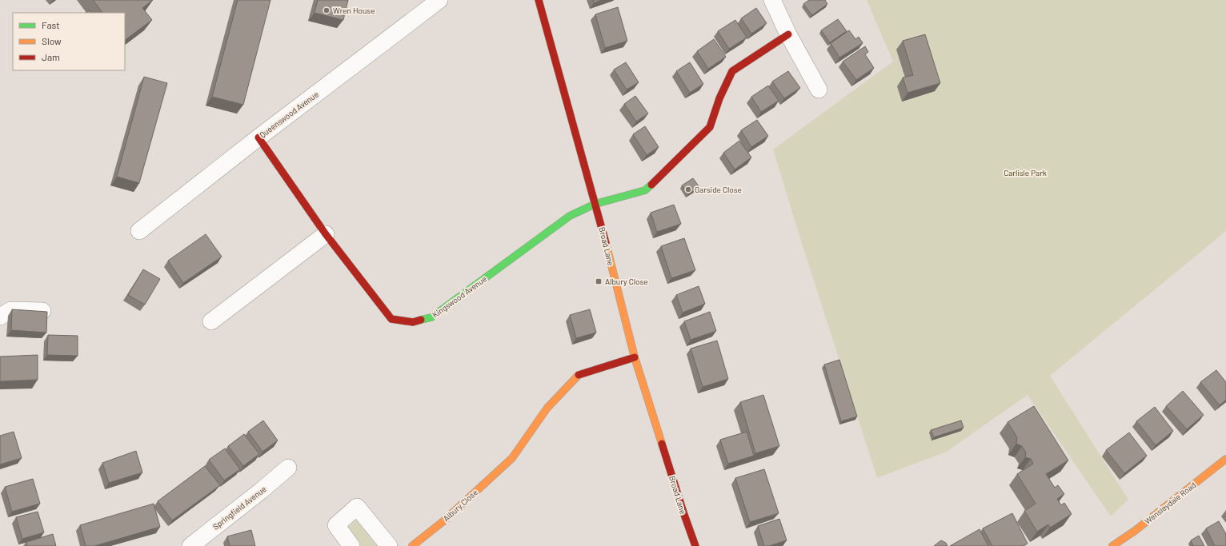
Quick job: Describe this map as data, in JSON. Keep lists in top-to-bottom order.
{
  "streets": {
    "street": [
      "Queenswood Avenue",
      "Broad Lane",
      "Kingswood Avenue",
      "Wensleydale Road",
      "Albury Close",
      "Springfield Avenue"
    ]
  },
  "crossings": [
    ["Queenswood Avenue", "Kingswood Avenue"],
    ["Broad Lane", "Kingswood Avenue"],
    ["Broad Lane", "Albury Close"]
  ],
  "parks": ["Carlisle Park"],
  "places": {
    "other": ["Wren House", "Garside Close"],
    "transit": ["Albury Close"]
  },
  "legend": ["Fast", "Slow", "Jam"]
}
